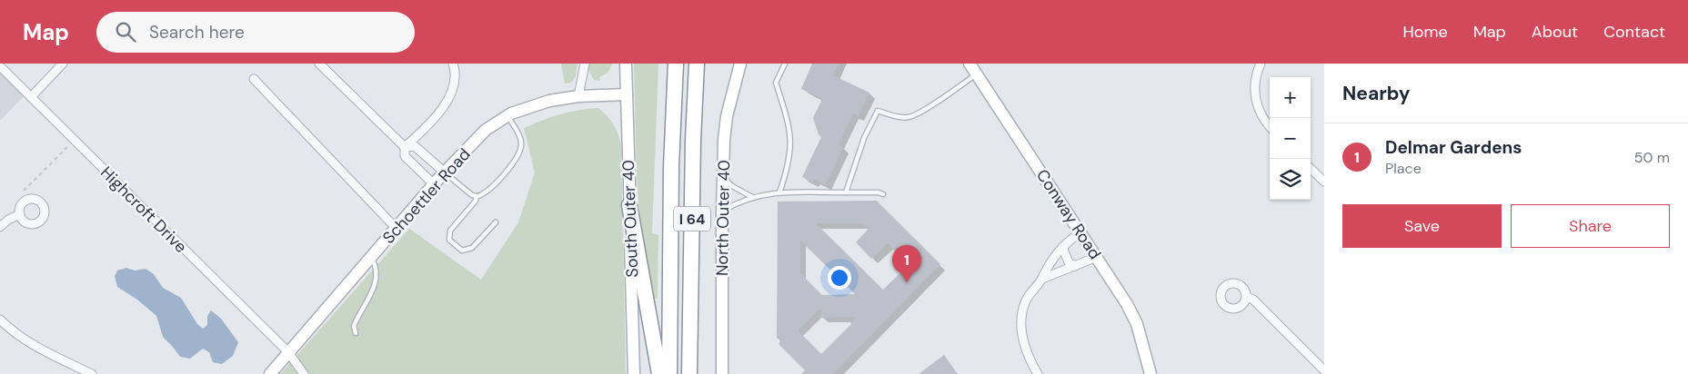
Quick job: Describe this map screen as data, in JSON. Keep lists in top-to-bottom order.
{
  "streets": {
    "highway": ["I 64"],
    "street": [
      "Schoettler Road",
      "Highcroft Drive",
      "Conway Road",
      "North Outer 40",
      "South Outer 40"
    ]
  },
  "crossings": [
    ["Schoettler Road", "Highcroft Drive"],
    ["Schoettler Road", "South Outer 40"]
  ],
  "page": {
    "header": "Map",
    "search": "Search here",
    "nav": [
      "Home",
      "Map",
      "About",
      "Contact"
    ],
    "heading": "Nearby",
    "map_buttons": ["+", "−"],
    "list": [
      {
        "mark": "1",
        "name": "Delmar Gardens",
        "note": "Place",
        "value": "50 m"
      }
    ],
    "buttons": ["Save", "Share"],
    "pins": "1"
  }
}
